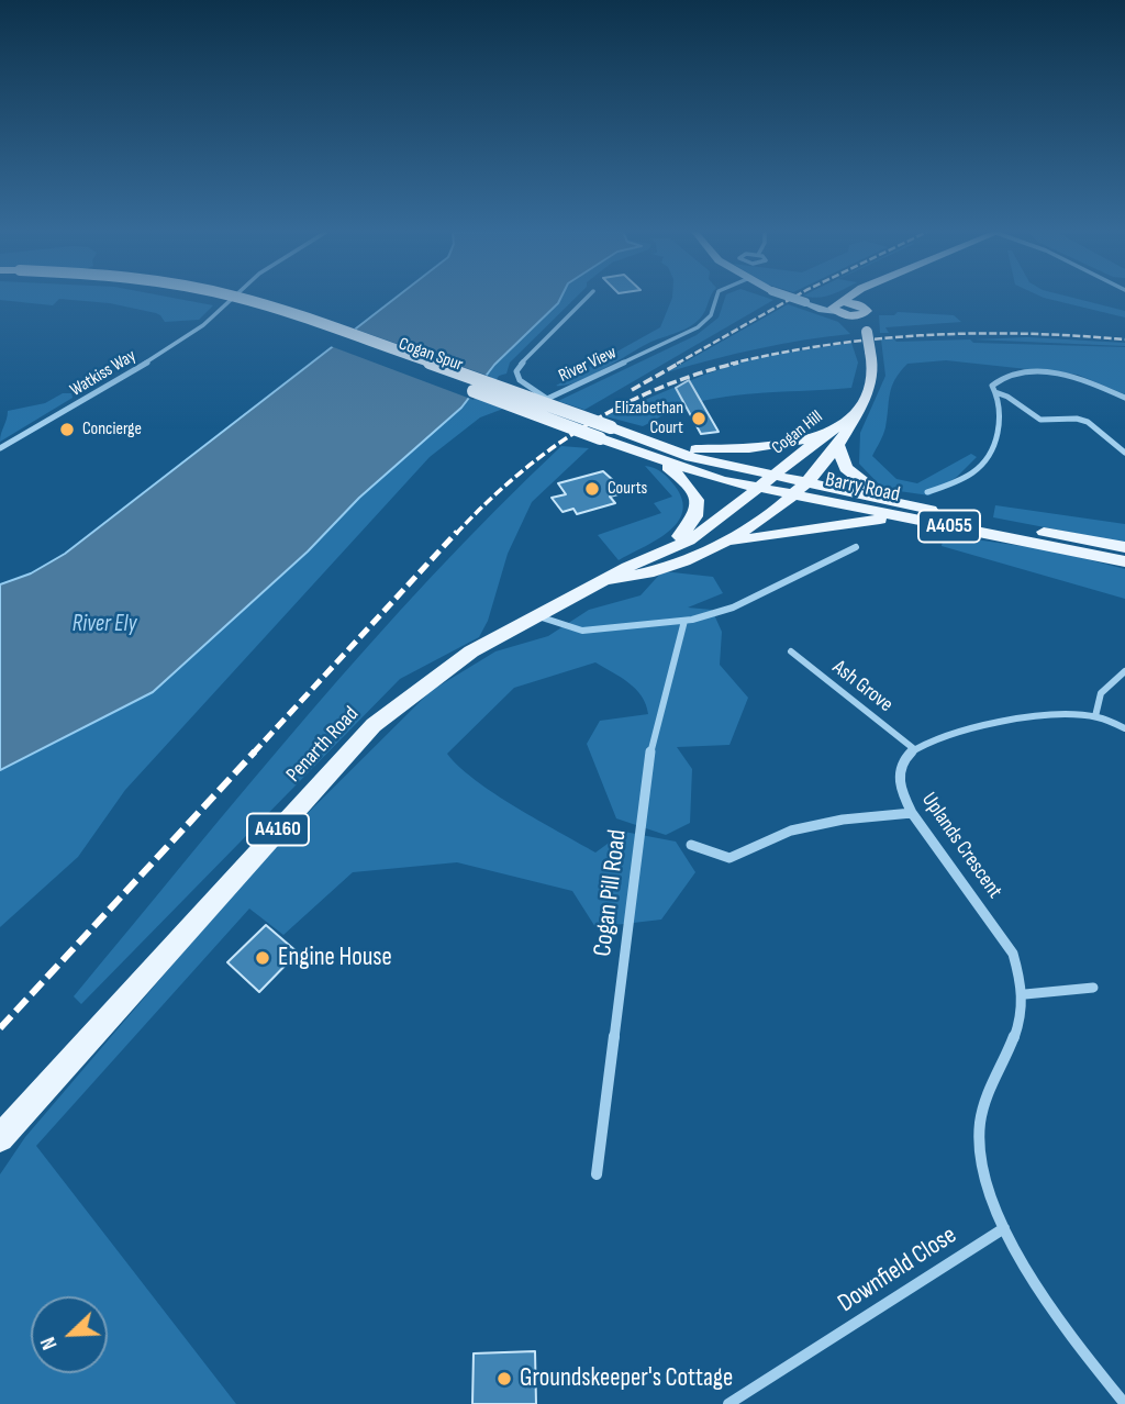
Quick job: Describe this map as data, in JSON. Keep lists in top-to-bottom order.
{
  "streets": {
    "main road": [
      "Cogan Spur",
      "Cogan Hill",
      "Barry Road",
      "A4055",
      "Penarth Road",
      "A4160"
    ],
    "street": [
      "River View",
      "Watkiss Way",
      "Ash Grove",
      "Uplands Crescent",
      "Cogan Pill Road",
      "Downfield Close"
    ]
  },
  "crossings": [
    ["Cogan Spur", "A4055"],
    ["Cogan Hill", "Barry Road"],
    ["Cogan Hill", "A4055"],
    ["Cogan Hill", "Penarth Road"],
    ["Barry Road", "A4055"],
    ["Barry Road", "Penarth Road"],
    ["A4055", "Penarth Road"],
    ["Ash Grove", "Uplands Crescent"],
    ["Uplands Crescent", "Downfield Close"]
  ],
  "water": ["River Ely"],
  "places": [
    "Elizabethan Court",
    "Concierge",
    "Courts",
    "Engine House",
    "Groundskeeper's Cottage"
  ],
  "north": "bottom left"
}
